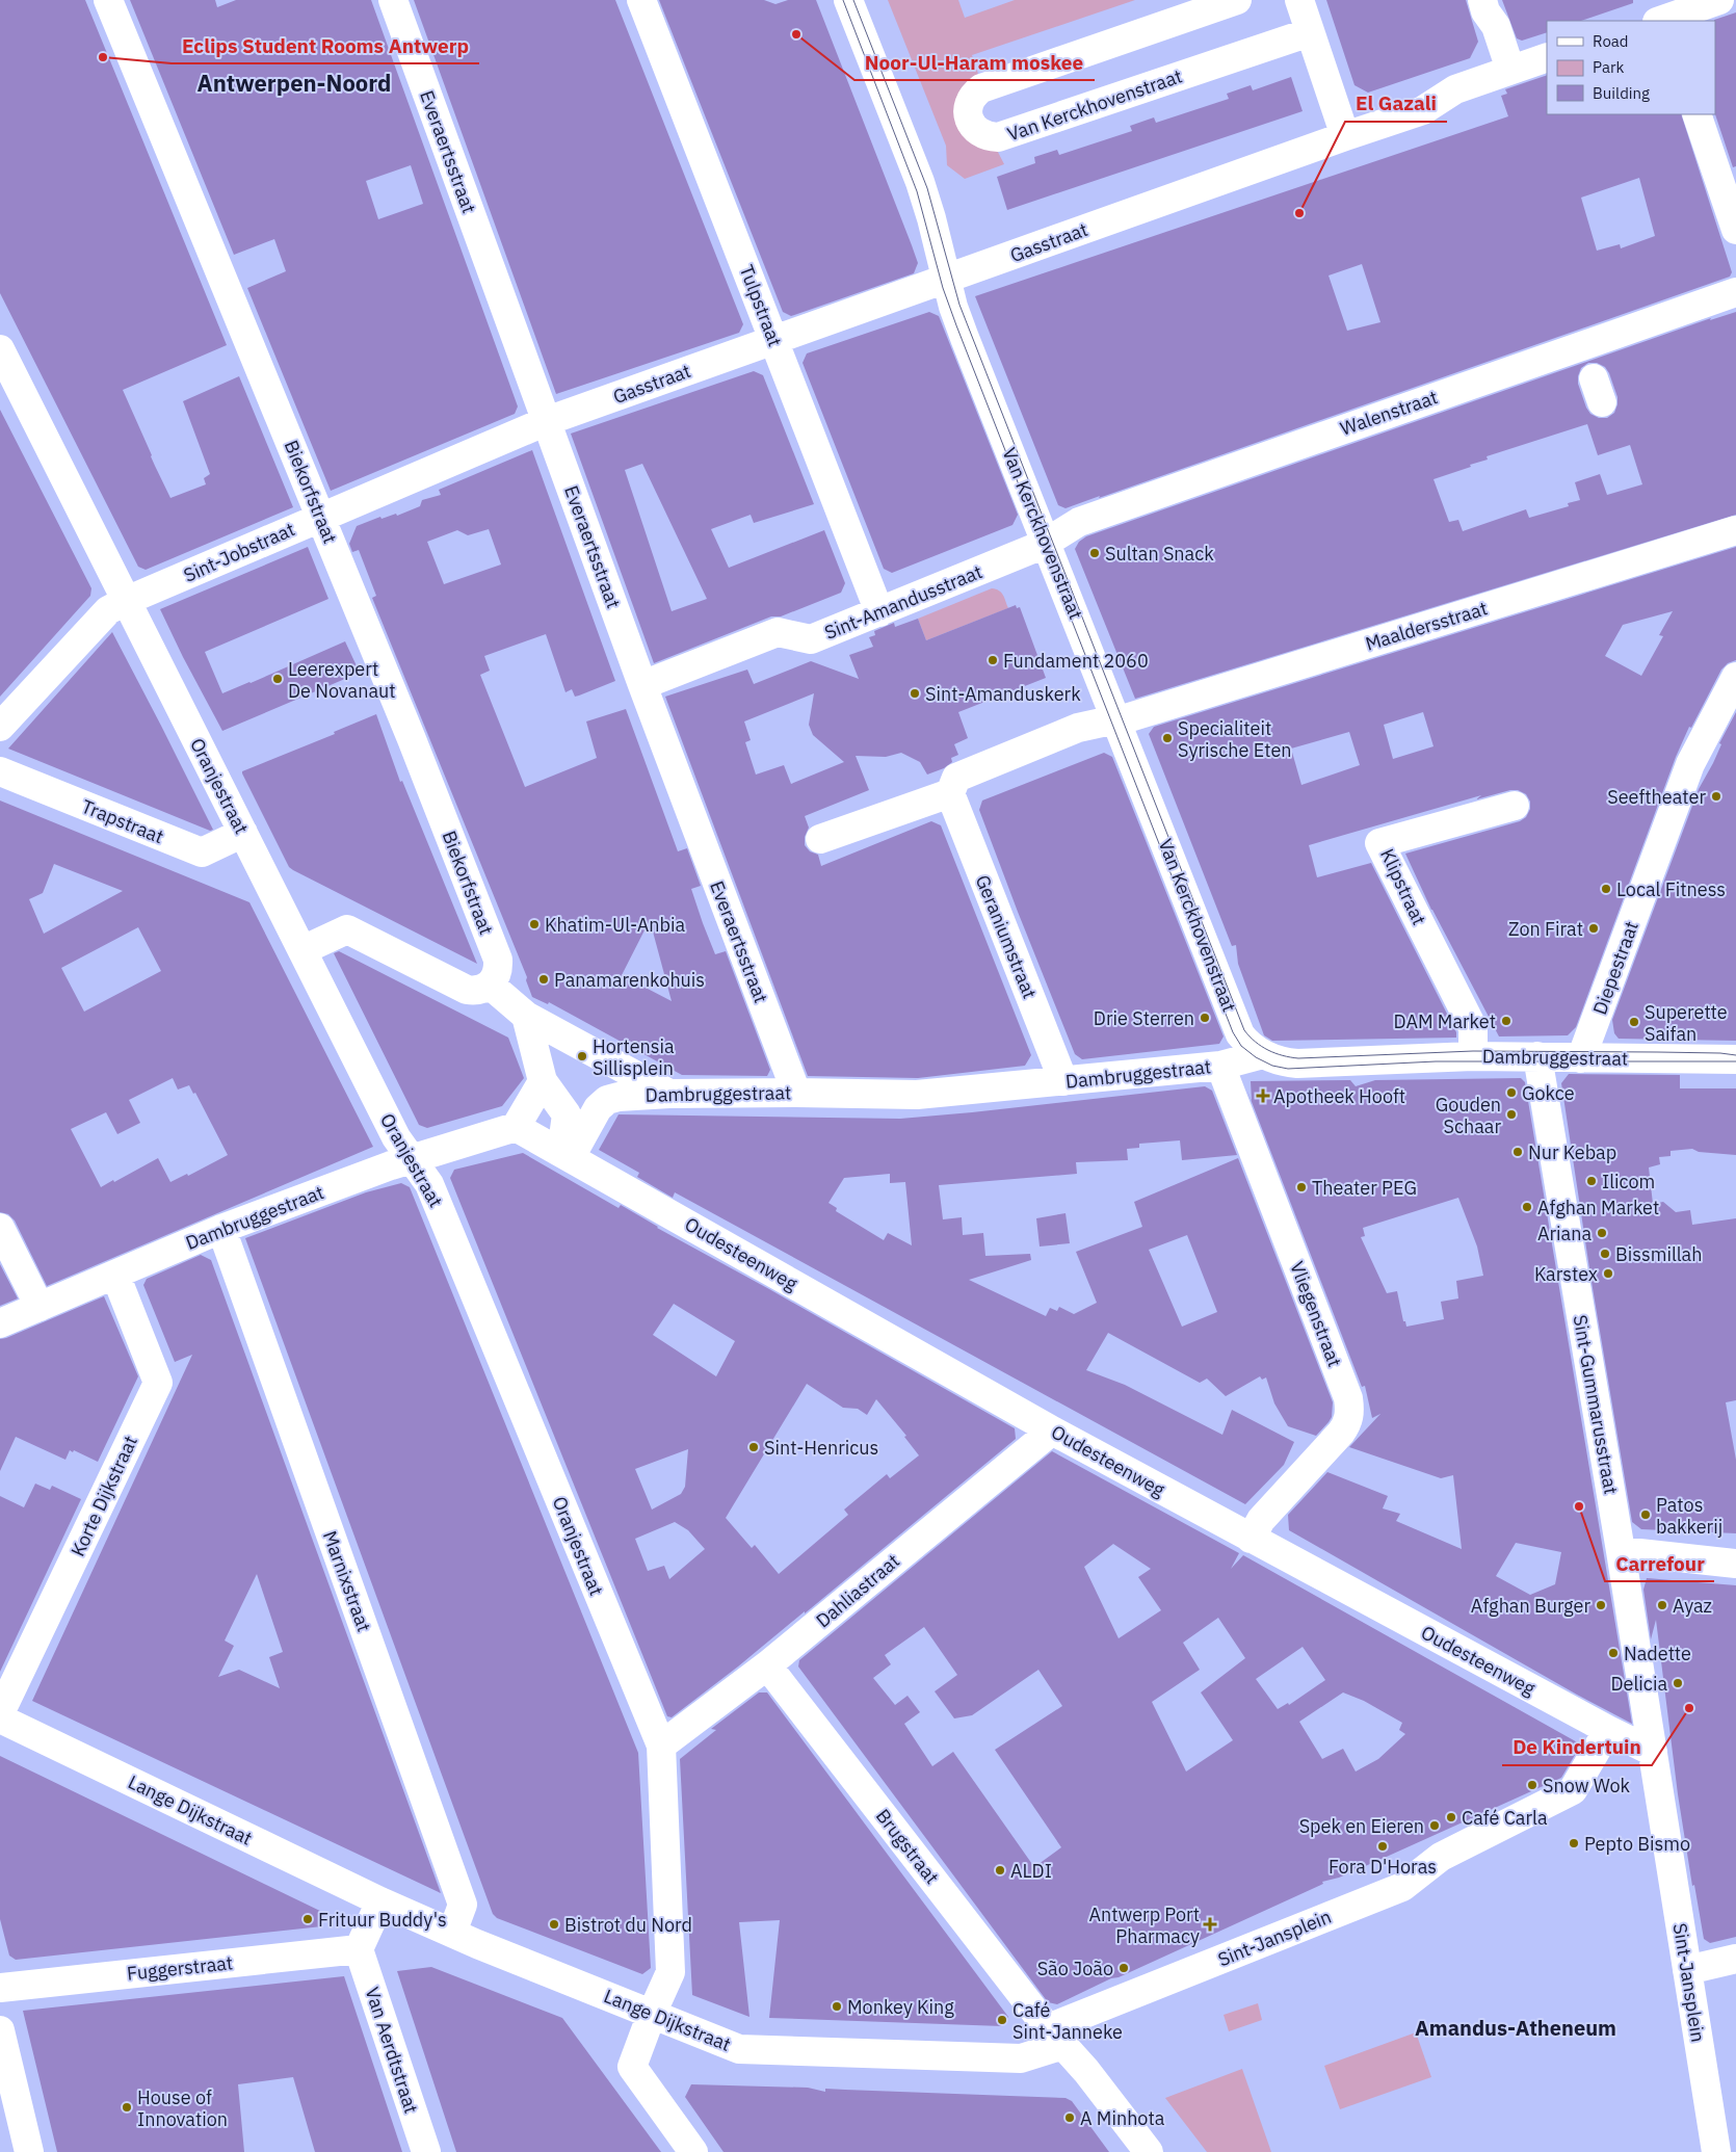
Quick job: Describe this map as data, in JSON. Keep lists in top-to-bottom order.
{
  "streets": {
    "street": [
      "Van Kerckhovenstraat",
      "Everaertsstraat",
      "Gasstraat",
      "Tulpstraat",
      "Walenstraat",
      "Biekorfstraat",
      "Sint-Jobstraat",
      "Sint-Amandusstraat",
      "Maaldersstraat",
      "Oranjestraat",
      "Trapstraat",
      "Klipstraat",
      "Geraniumstraat",
      "Diepestraat",
      "Dambruggestraat",
      "Oudesteenweg",
      "Vliegenstraat",
      "Sint-Gummarusstraat",
      "Korte Dijkstraat",
      "Marnixstraat",
      "Dahliastraat",
      "Lange Dijkstraat",
      "Brugstraat",
      "Sint-Jansplein",
      "Fuggerstraat",
      "Van Aerdtstraat"
    ]
  },
  "crossings": [
    ["Van Kerckhovenstraat", "Gasstraat"],
    ["Van Kerckhovenstraat", "Walenstraat"],
    ["Van Kerckhovenstraat", "Sint-Amandusstraat"],
    ["Van Kerckhovenstraat", "Maaldersstraat"],
    ["Van Kerckhovenstraat", "Dambruggestraat"],
    ["Everaertsstraat", "Gasstraat"],
    ["Everaertsstraat", "Sint-Jobstraat"],
    ["Everaertsstraat", "Sint-Amandusstraat"],
    ["Everaertsstraat", "Dambruggestraat"],
    ["Gasstraat", "Tulpstraat"],
    ["Gasstraat", "Sint-Jobstraat"],
    ["Tulpstraat", "Sint-Amandusstraat"],
    ["Walenstraat", "Sint-Amandusstraat"],
    ["Biekorfstraat", "Sint-Jobstraat"],
    ["Sint-Jobstraat", "Oranjestraat"],
    ["Maaldersstraat", "Geraniumstraat"],
    ["Oranjestraat", "Trapstraat"],
    ["Oranjestraat", "Dambruggestraat"],
    ["Oranjestraat", "Dahliastraat"],
    ["Oranjestraat", "Lange Dijkstraat"],
    ["Klipstraat", "Dambruggestraat"],
    ["Geraniumstraat", "Dambruggestraat"],
    ["Diepestraat", "Dambruggestraat"],
    ["Dambruggestraat", "Oudesteenweg"],
    ["Dambruggestraat", "Vliegenstraat"],
    ["Dambruggestraat", "Sint-Gummarusstraat"],
    ["Dambruggestraat", "Korte Dijkstraat"],
    ["Dambruggestraat", "Marnixstraat"],
    ["Oudesteenweg", "Vliegenstraat"],
    ["Oudesteenweg", "Sint-Gummarusstraat"],
    ["Oudesteenweg", "Dahliastraat"],
    ["Oudesteenweg", "Sint-Jansplein"],
    ["Sint-Gummarusstraat", "Sint-Jansplein"],
    ["Marnixstraat", "Lange Dijkstraat"],
    ["Dahliastraat", "Brugstraat"],
    ["Lange Dijkstraat", "Brugstraat"],
    ["Lange Dijkstraat", "Sint-Jansplein"],
    ["Brugstraat", "Sint-Jansplein"],
    ["Fuggerstraat", "Van Aerdtstraat"]
  ],
  "districts": ["Antwerpen-Noord", "Amandus-Atheneum"],
  "places": {
    "other": [
      "Noor-Ul-Haram moskee",
      "Eclips Student Rooms Antwerp",
      "El Gazali",
      "Sultan Snack",
      "Fundament 2060",
      "Leerexpert De Novanaut",
      "Sint-Amanduskerk",
      "Specialiteit Syrische Eten",
      "Seeftheater",
      "Local Fitness",
      "Khatim-Ul-Anbia",
      "Zon Firat",
      "Panamarenkohuis",
      "Drie Sterren",
      "DAM Market",
      "Superette Saifan",
      "Hortensia Sillisplein",
      "Gokce",
      "Gouden Schaar",
      "Nur Kebap",
      "Ilicom",
      "Theater PEG",
      "Afghan Market",
      "Ariana",
      "Bissmillah",
      "Karstex",
      "Sint-Henricus",
      "Carrefour",
      "Patos bakkerij",
      "Afghan Burger",
      "Ayaz",
      "Nadette",
      "Delicia",
      "De Kindertuin",
      "Snow Wok",
      "Café Carla",
      "Spek en Eieren",
      "Pepto Bismo",
      "Fora D'Horas",
      "ALDI",
      "Frituur Buddy's",
      "Bistrot du Nord",
      "São João",
      "Monkey King",
      "Café Sint-Janneke",
      "House of Innovation",
      "A Minhota"
    ],
    "health": ["Apotheek Hooft", "Antwerp Port Pharmacy"]
  },
  "legend": ["Road", "Park", "Building"]
}
